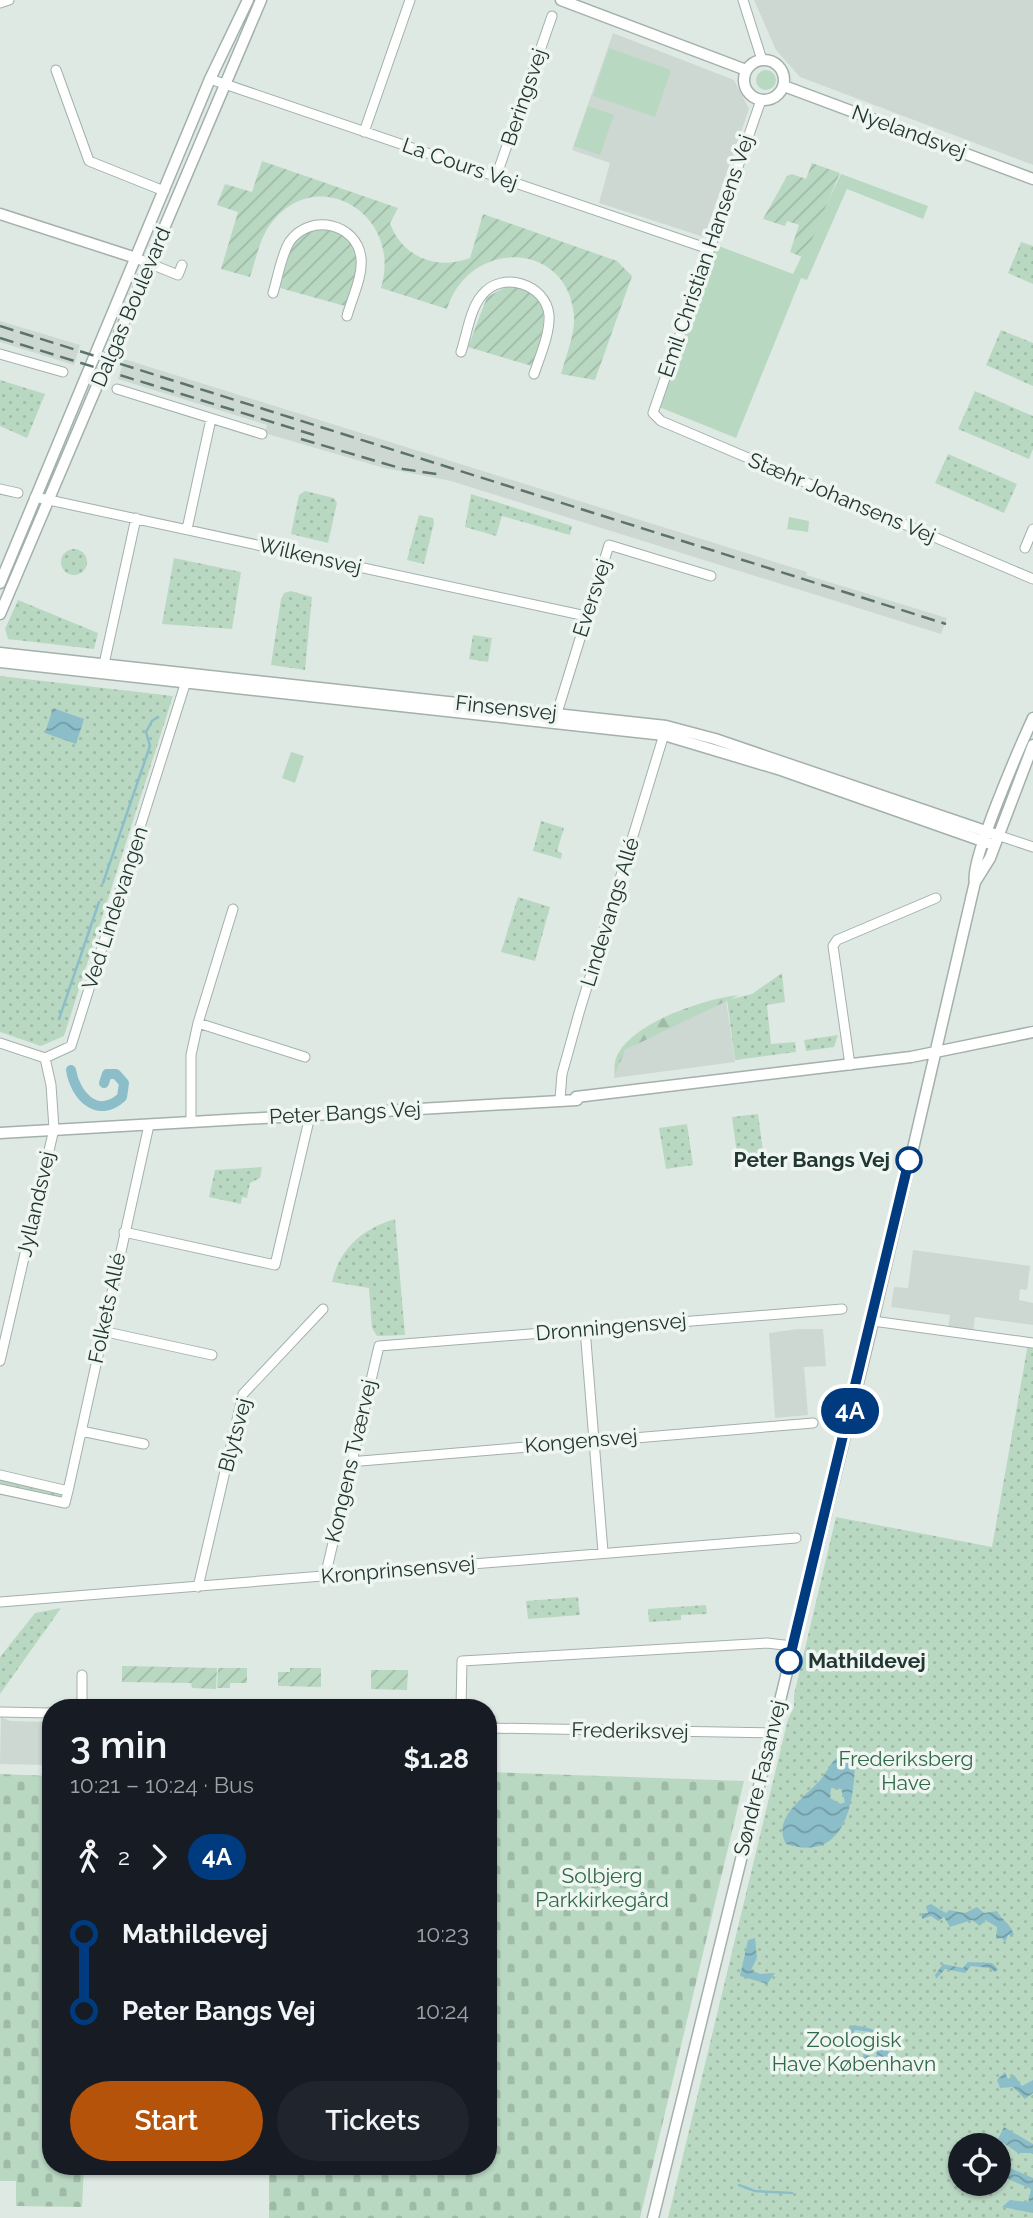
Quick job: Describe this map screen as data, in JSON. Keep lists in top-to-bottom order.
{
  "streets": {
    "street": [
      "Beringsvej",
      "Nyelandsvej",
      "La Cours Vej",
      "Emil Christian Hansens Vej",
      "Dalgas Boulevard",
      "Stæhr Johansens Vej",
      "Wilkensvej",
      "Eversvej",
      "Finsensvej",
      "Ved Lindevangen",
      "Lindevangs Allé",
      "Peter Bangs Vej",
      "Jyllandsvej",
      "Folkets Allé",
      "Dronningensvej",
      "Blytsvej",
      "Kongensvej",
      "Kongens Tværvej",
      "Kronprinsensvej",
      "Frederiksvej",
      "Søndre Fasanvej"
    ]
  },
  "crossings": [
    ["Beringsvej", "La Cours Vej"],
    ["Nyelandsvej", "Emil Christian Hansens Vej"],
    ["La Cours Vej", "Emil Christian Hansens Vej"],
    ["La Cours Vej", "Dalgas Boulevard"],
    ["Emil Christian Hansens Vej", "Stæhr Johansens Vej"],
    ["Dalgas Boulevard", "Wilkensvej"],
    ["Wilkensvej", "Eversvej"],
    ["Eversvej", "Finsensvej"],
    ["Finsensvej", "Ved Lindevangen"],
    ["Finsensvej", "Lindevangs Allé"],
    ["Finsensvej", "Søndre Fasanvej"],
    ["Lindevangs Allé", "Peter Bangs Vej"],
    ["Peter Bangs Vej", "Jyllandsvej"],
    ["Peter Bangs Vej", "Folkets Allé"],
    ["Peter Bangs Vej", "Søndre Fasanvej"],
    ["Dronningensvej", "Kongens Tværvej"],
    ["Blytsvej", "Kronprinsensvej"],
    ["Kongensvej", "Kongens Tværvej"],
    ["Kongens Tværvej", "Kronprinsensvej"],
    ["Frederiksvej", "Søndre Fasanvej"]
  ],
  "parks": ["Frederiksberg Have", "Solbjerg Parkkirkegård", "Zoologisk Have København"],
  "places": ["Peter Bangs Vej", "Mathildevej"],
  "lines": ["bus line 4A"],
  "page": {
    "on_map": "4A",
    "heading": ["3 min", "10:21 – 10:24 · Bus", "$1.28"],
    "legs": ["2", "4A"],
    "list": [
      {
        "name": "Mathildevej",
        "value": "10:23"
      },
      {
        "name": "Peter Bangs Vej",
        "value": "10:24"
      }
    ],
    "buttons": ["Start", "Tickets"]
  }
}
